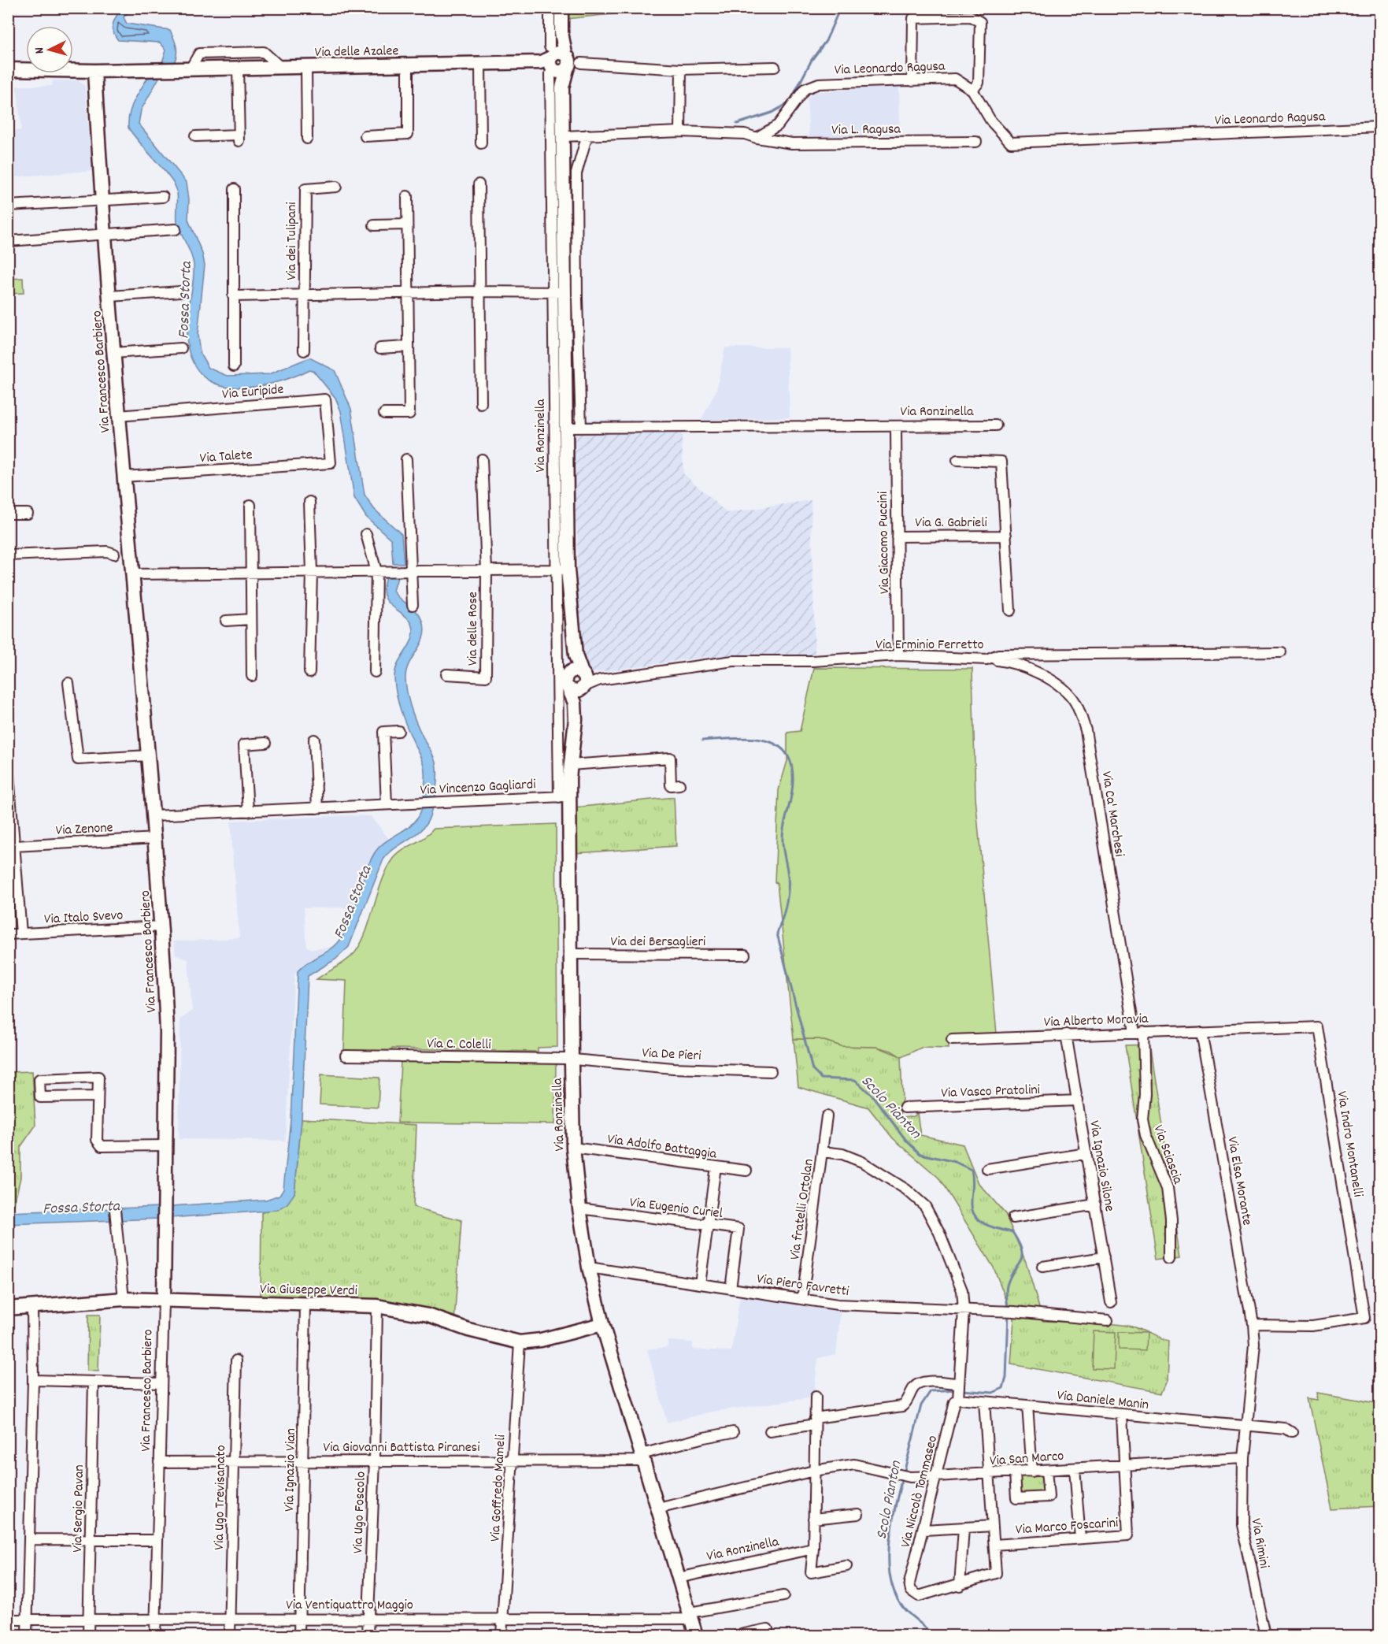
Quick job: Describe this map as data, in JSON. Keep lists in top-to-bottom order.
{
  "streets": {
    "street": [
      "Via delle Azalee",
      "Via Leonardo Ragusa",
      "Via L. Ragusa",
      "Via dei Tulipani",
      "Via Francesco Barbiero",
      "Via Euripide",
      "Via Ronzinella",
      "Via Talete",
      "Via G. Gabrieli",
      "Via Giacomo Puccini",
      "Via delle Rose",
      "Via Erminio Ferretto",
      "Via Vincenzo Gagliardi",
      "Via Ca' Marchesi",
      "Via Zenone",
      "Via Italo Svevo",
      "Via dei Bersaglieri",
      "Via Alberto Moravia",
      "Via C. Colelli",
      "Via De Pieri",
      "Via Vasco Pratolini",
      "Via Indro Montanelli",
      "Via Adolfo Battaggia",
      "Via Sciascia",
      "Via Ignazio Silone",
      "Via Elsa Morante",
      "Via Eugenio Curiel",
      "Via fratelli Ortolan",
      "Via Piero Favretti",
      "Via Giuseppe Verdi",
      "Via Daniele Manin",
      "Via Giovanni Battista Piranesi",
      "Via San Marco",
      "Via Ignazio Vian",
      "Via Goffredo Mameli",
      "Via Niccolò Tommaseo",
      "Via Ugo Trevisanato",
      "Via Sergio Pavan",
      "Via Ugo Foscolo",
      "Via Marco Foscarini",
      "Via Rimini",
      "Via Ventiquattro Maggio"
    ]
  },
  "crossings": [
    ["Via delle Azalee", "Via Francesco Barbiero"],
    ["Via delle Azalee", "Via Ronzinella"],
    ["Via Leonardo Ragusa", "Via L. Ragusa"],
    ["Via dei Tulipani", "Via Ronzinella"],
    ["Via Francesco Barbiero", "Via Euripide"],
    ["Via Francesco Barbiero", "Via Talete"],
    ["Via Francesco Barbiero", "Via delle Rose"],
    ["Via Francesco Barbiero", "Via Vincenzo Gagliardi"],
    ["Via Francesco Barbiero", "Via Zenone"],
    ["Via Francesco Barbiero", "Via Italo Svevo"],
    ["Via Francesco Barbiero", "Via Giuseppe Verdi"],
    ["Via Francesco Barbiero", "Via Giovanni Battista Piranesi"],
    ["Via Francesco Barbiero", "Via Ventiquattro Maggio"],
    ["Via Euripide", "Via Talete"],
    ["Via Ronzinella", "Via delle Rose"],
    ["Via Ronzinella", "Via Erminio Ferretto"],
    ["Via Ronzinella", "Via Vincenzo Gagliardi"],
    ["Via Ronzinella", "Via dei Bersaglieri"],
    ["Via Ronzinella", "Via C. Colelli"],
    ["Via Ronzinella", "Via De Pieri"],
    ["Via Ronzinella", "Via Adolfo Battaggia"],
    ["Via Ronzinella", "Via Eugenio Curiel"],
    ["Via Ronzinella", "Via Piero Favretti"],
    ["Via Ronzinella", "Via Giuseppe Verdi"],
    ["Via Ronzinella", "Via Giovanni Battista Piranesi"],
    ["Via Ronzinella", "Via San Marco"],
    ["Via Ronzinella", "Via Ventiquattro Maggio"],
    ["Via G. Gabrieli", "Via Giacomo Puccini"],
    ["Via Giacomo Puccini", "Via Erminio Ferretto"],
    ["Via Erminio Ferretto", "Via Ca' Marchesi"],
    ["Via Ca' Marchesi", "Via Alberto Moravia"],
    ["Via Ca' Marchesi", "Via Sciascia"],
    ["Via Alberto Moravia", "Via Indro Montanelli"],
    ["Via Alberto Moravia", "Via Sciascia"],
    ["Via Alberto Moravia", "Via Ignazio Silone"],
    ["Via Alberto Moravia", "Via Elsa Morante"],
    ["Via C. Colelli", "Via De Pieri"],
    ["Via Vasco Pratolini", "Via Ignazio Silone"],
    ["Via Indro Montanelli", "Via Elsa Morante"],
    ["Via Elsa Morante", "Via Rimini"],
    ["Via Eugenio Curiel", "Via Piero Favretti"],
    ["Via fratelli Ortolan", "Via Piero Favretti"],
    ["Via fratelli Ortolan", "Via Niccolò Tommaseo"],
    ["Via Piero Favretti", "Via Niccolò Tommaseo"],
    ["Via Giuseppe Verdi", "Via Ignazio Vian"],
    ["Via Giuseppe Verdi", "Via Goffredo Mameli"],
    ["Via Giuseppe Verdi", "Via Ugo Foscolo"],
    ["Via Daniele Manin", "Via Niccolò Tommaseo"],
    ["Via Daniele Manin", "Via Rimini"],
    ["Via Giovanni Battista Piranesi", "Via Ignazio Vian"],
    ["Via Giovanni Battista Piranesi", "Via Goffredo Mameli"],
    ["Via Giovanni Battista Piranesi", "Via Ugo Trevisanato"],
    ["Via Giovanni Battista Piranesi", "Via Ugo Foscolo"],
    ["Via San Marco", "Via Niccolò Tommaseo"],
    ["Via San Marco", "Via Marco Foscarini"],
    ["Via San Marco", "Via Rimini"],
    ["Via Ignazio Vian", "Via Ventiquattro Maggio"],
    ["Via Goffredo Mameli", "Via Ventiquattro Maggio"],
    ["Via Niccolò Tommaseo", "Via Marco Foscarini"],
    ["Via Ugo Trevisanato", "Via Ventiquattro Maggio"],
    ["Via Sergio Pavan", "Via Ventiquattro Maggio"],
    ["Via Ugo Foscolo", "Via Ventiquattro Maggio"]
  ],
  "water": ["Fossa Storta", "Scolo Pianton"],
  "north": "left"
}
